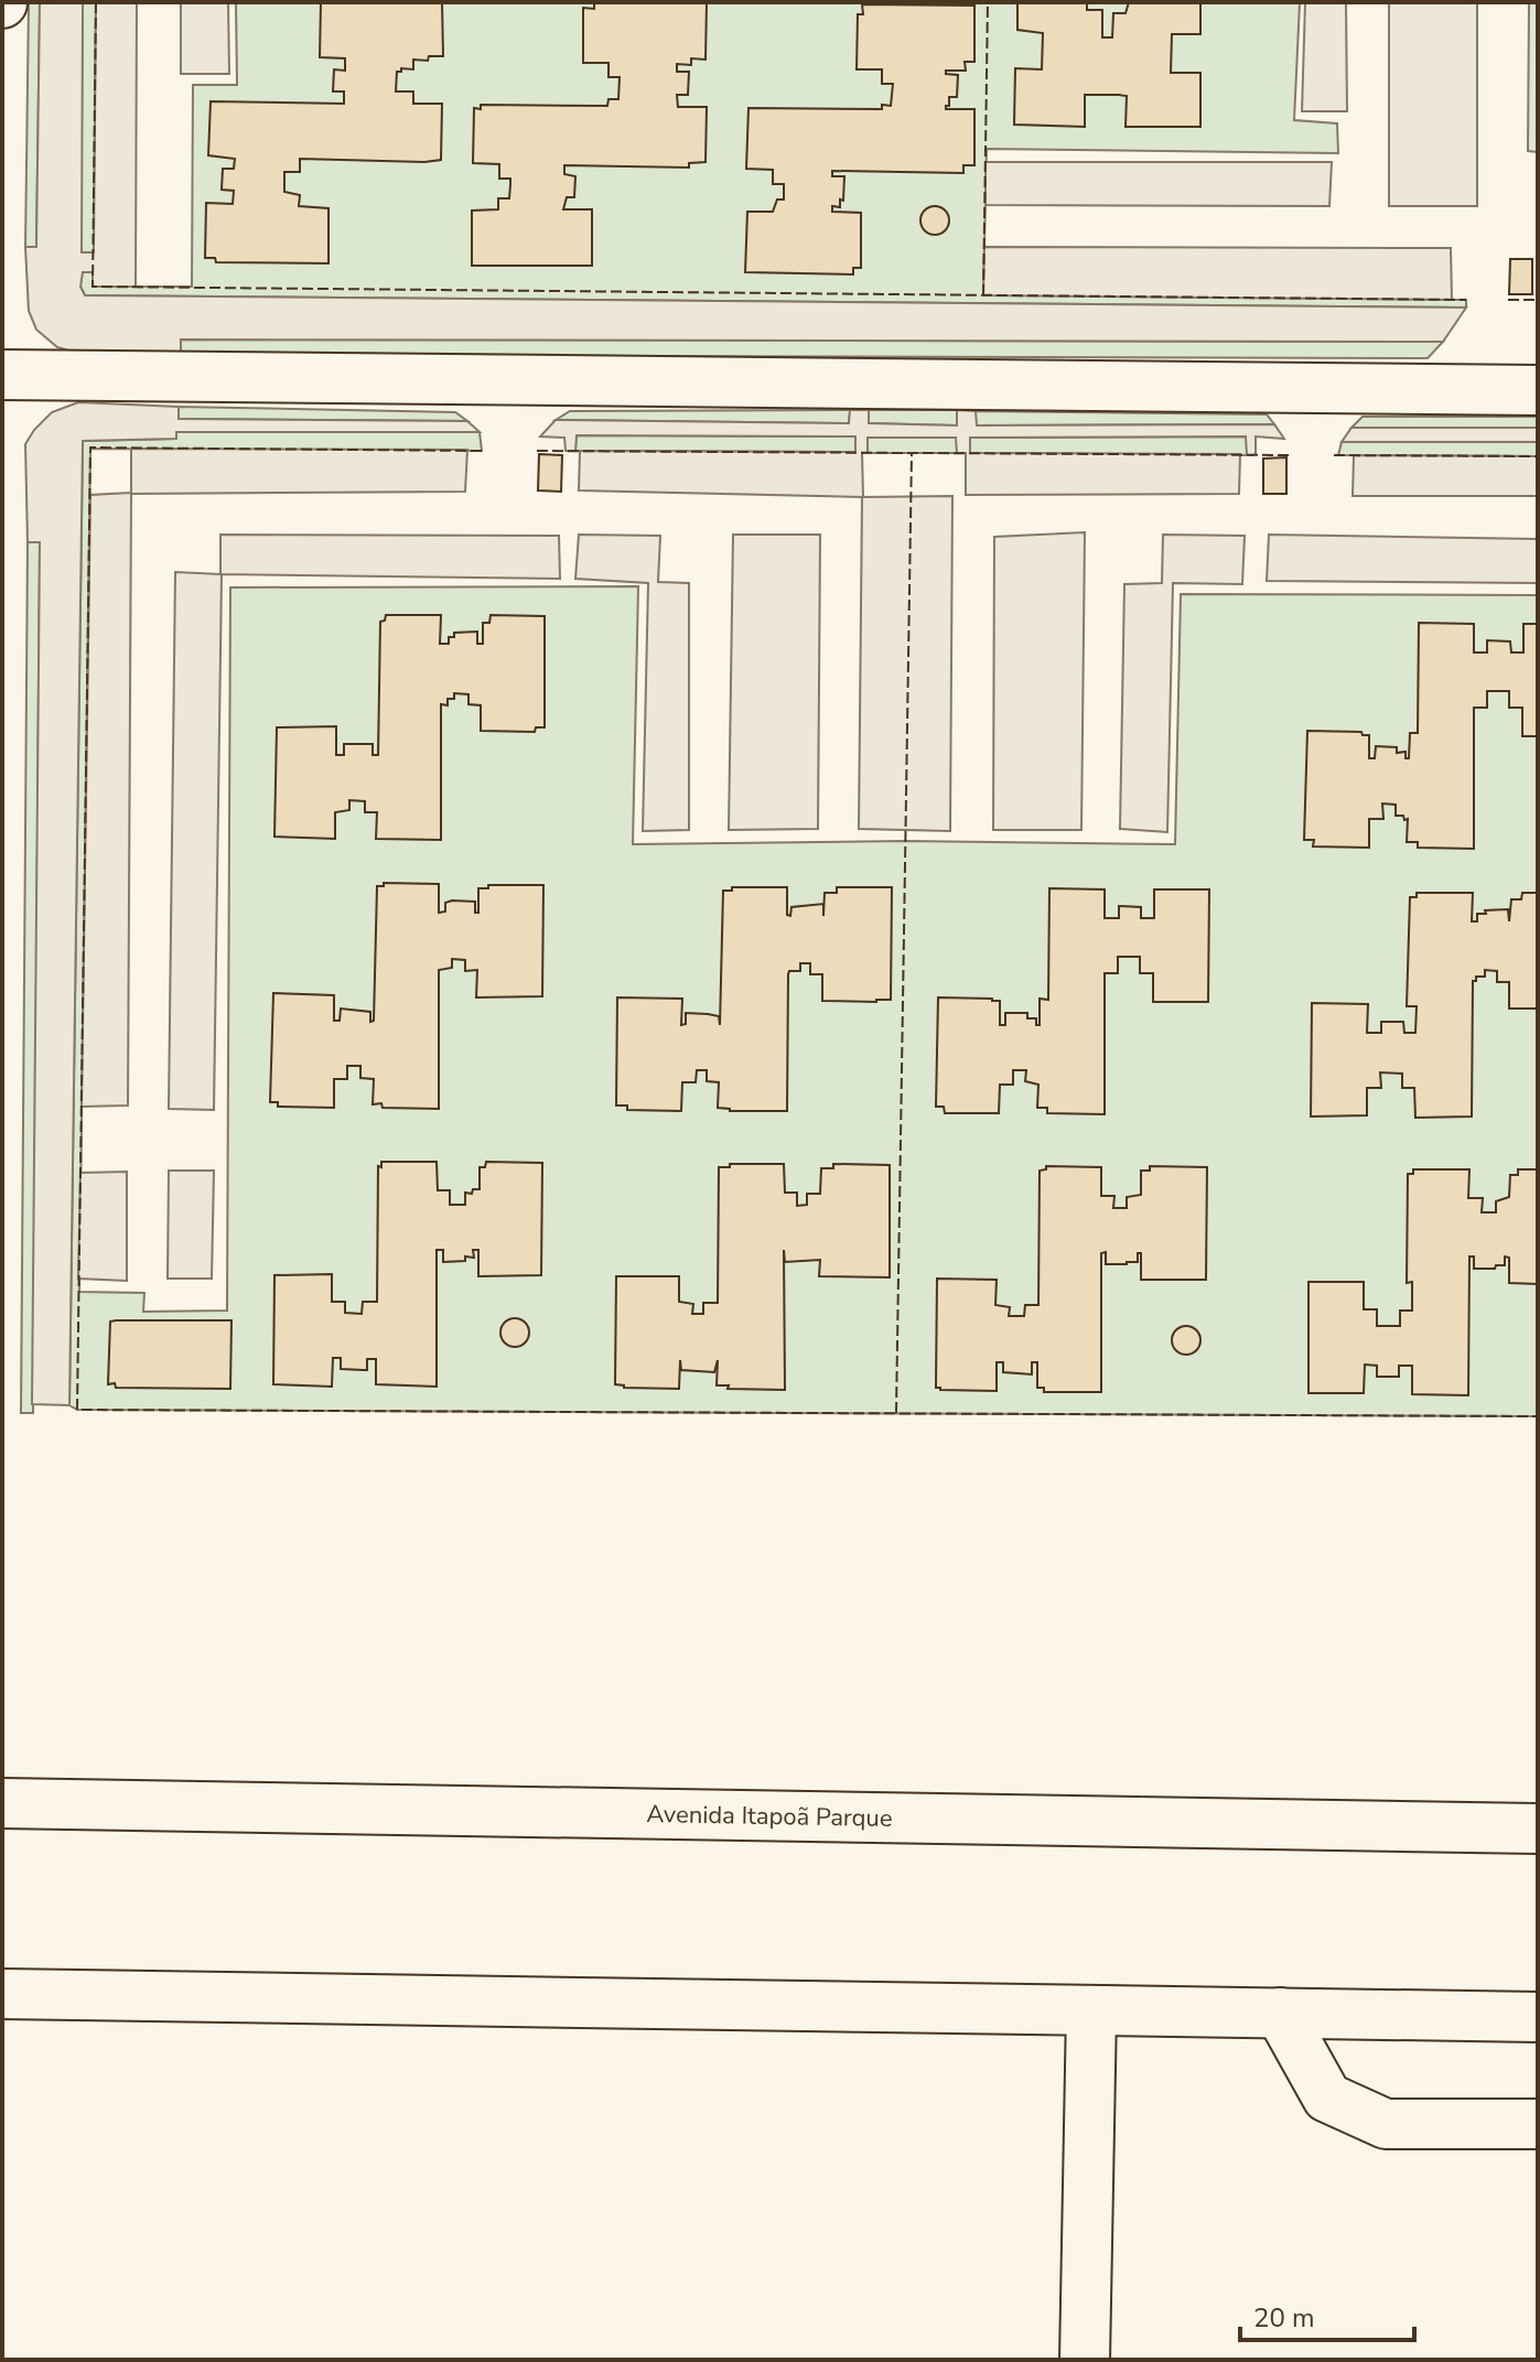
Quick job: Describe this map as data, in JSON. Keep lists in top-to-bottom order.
{
  "streets": {
    "street": ["Avenida Itapoã Parque"]
  },
  "scale_bar": "20 m"
}
